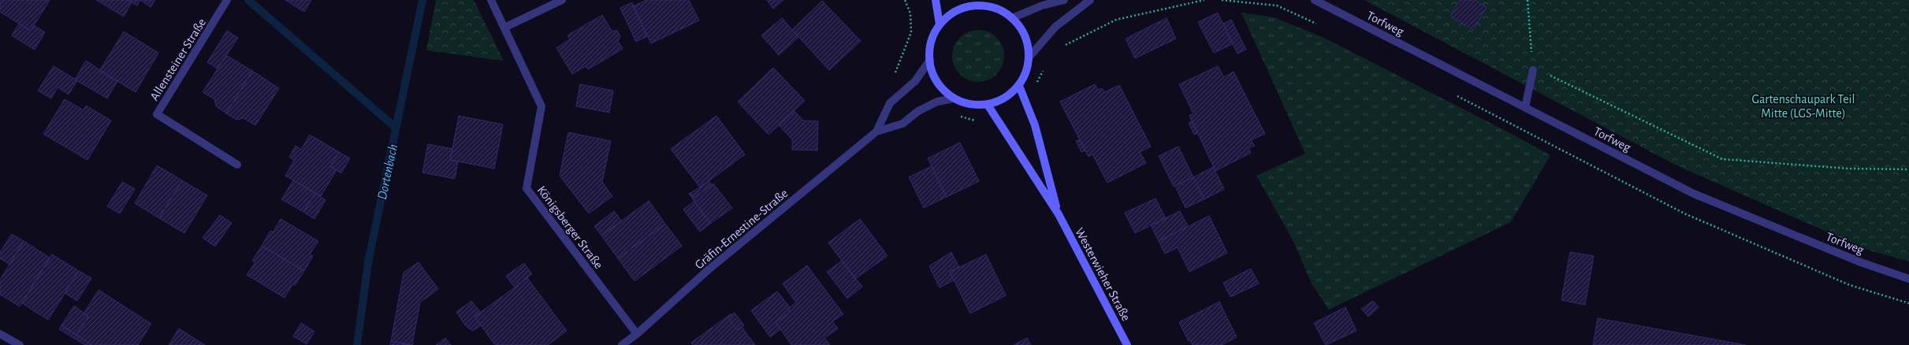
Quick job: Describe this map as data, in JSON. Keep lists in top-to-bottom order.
{
  "streets": {
    "main road": ["Westerwieher Straße"],
    "street": [
      "Torfweg",
      "Allensteiner Straße",
      "Königsberger Straße",
      "Gräfin-Ernestine-Straße"
    ]
  },
  "crossings": [
    ["Königsberger Straße", "Gräfin-Ernestine-Straße"],
    ["Gräfin-Ernestine-Straße", "Westerwieher Straße"]
  ],
  "water": ["Dortenbach"],
  "parks": ["Gartenschaupark Teil Mitte (LGS-Mitte)"]
}
